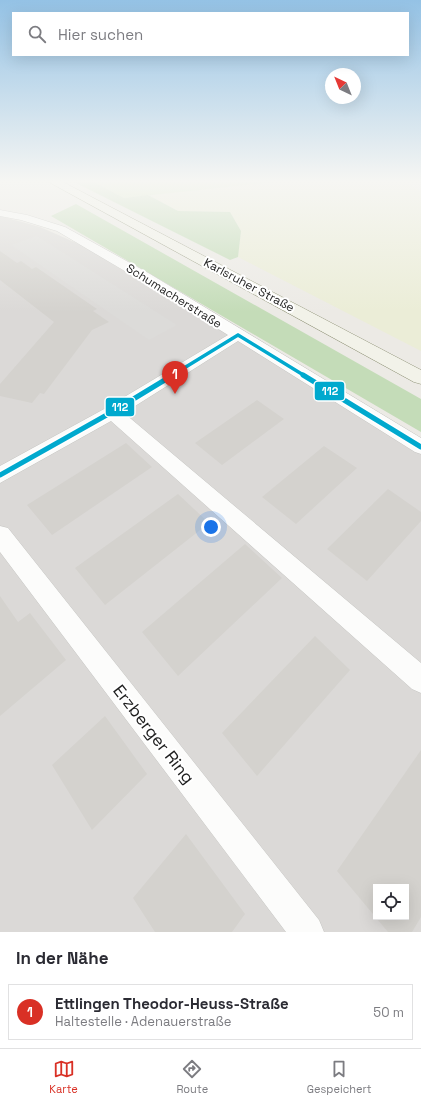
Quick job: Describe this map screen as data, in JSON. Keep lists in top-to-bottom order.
{
  "streets": {
    "main road": ["Karlsruher Straße"],
    "street": ["Schumacherstraße", "Erzberger Ring"]
  },
  "lines": ["transit line 112"],
  "north": "top left",
  "page": {
    "search": "Hier suchen",
    "pins": "1",
    "heading": "In der Nähe",
    "list": [
      {
        "mark": "1",
        "name": "Ettlingen Theodor-Heuss-Straße",
        "note": "Haltestelle · Adenauerstraße",
        "value": "50 m"
      }
    ],
    "nav": ["Karte", "Route", "Gespeichert"]
  }
}
